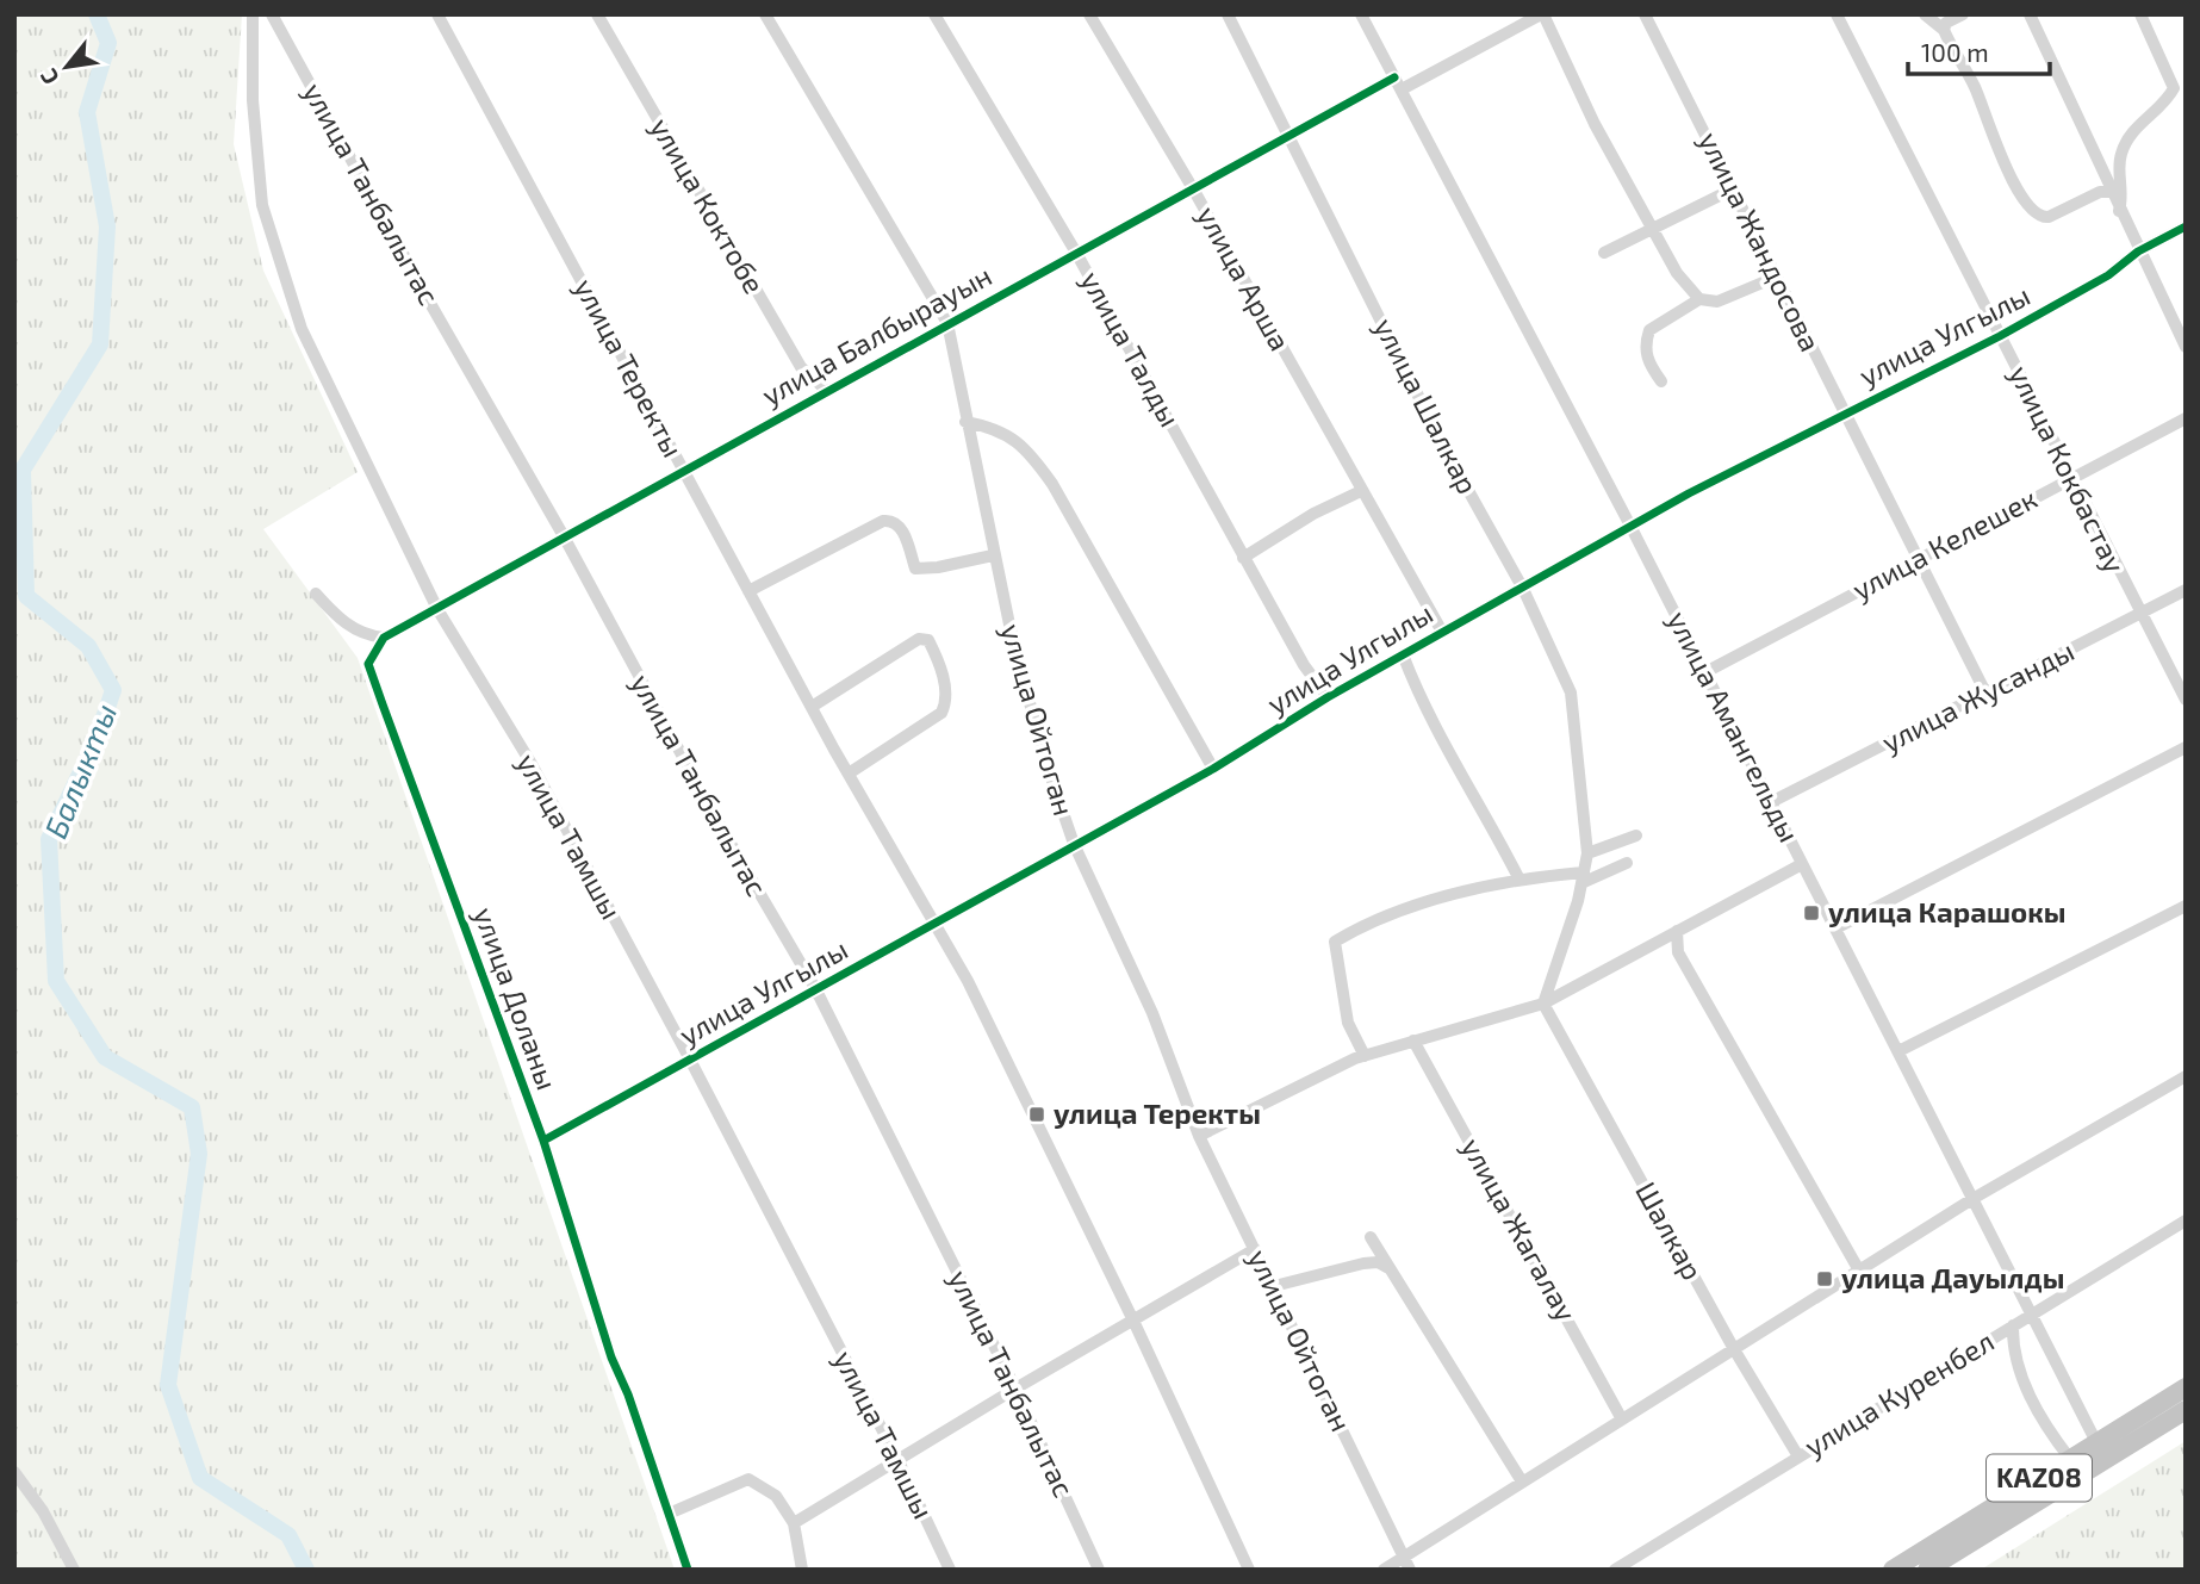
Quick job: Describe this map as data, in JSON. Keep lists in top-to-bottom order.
{
  "streets": {
    "highway": ["KAZ08"],
    "street": [
      "улица Танбалытас",
      "улица Коктобе",
      "улица Жандосова",
      "улица Арша",
      "улица Балбырауын",
      "улица Улгылы",
      "улица Талды",
      "улица Теректы",
      "улица Шалкар",
      "улица Кокбастау",
      "улица Келешек",
      "улица Жусанды",
      "улица Ойтоган",
      "улица Амангельды",
      "улица Тамшы",
      "улица Доланы",
      "улица Жагалау",
      "Шалкар",
      "улица Куренбел"
    ]
  },
  "crossings": [
    ["улица Танбалытас", "улица Балбырауын"],
    ["улица Танбалытас", "улица Улгылы"],
    ["улица Коктобе", "улица Балбырауын"],
    ["улица Жандосова", "улица Улгылы"],
    ["улица Жандосова", "улица Келешек"],
    ["улица Жандосова", "улица Жусанды"],
    ["улица Арша", "улица Балбырауын"],
    ["улица Арша", "улица Улгылы"],
    ["улица Балбырауын", "улица Талды"],
    ["улица Балбырауын", "улица Теректы"],
    ["улица Балбырауын", "улица Шалкар"],
    ["улица Балбырауын", "улица Ойтоган"],
    ["улица Балбырауын", "улица Амангельды"],
    ["улица Балбырауын", "улица Тамшы"],
    ["улица Балбырауын", "улица Доланы"],
    ["улица Улгылы", "улица Талды"],
    ["улица Улгылы", "улица Теректы"],
    ["улица Улгылы", "улица Шалкар"],
    ["улица Улгылы", "улица Кокбастау"],
    ["улица Улгылы", "улица Ойтоган"],
    ["улица Улгылы", "улица Амангельды"],
    ["улица Улгылы", "улица Тамшы"],
    ["улица Улгылы", "улица Доланы"],
    ["улица Шалкар", "Шалкар"],
    ["улица Кокбастау", "улица Келешек"],
    ["улица Кокбастау", "улица Жусанды"],
    ["улица Келешек", "улица Амангельды"],
    ["улица Жусанды", "улица Амангельды"],
    ["улица Амангельды", "улица Куренбел"],
    ["улица Амангельды", "KAZ08"],
    ["Шалкар", "улица Куренбел"]
  ],
  "water": ["Балыкты"],
  "places": {
    "transit": ["улица Карашокы", "улица Теректы", "улица Дауылды"]
  },
  "scale_bar": "100 m",
  "north": "bottom left"
}
